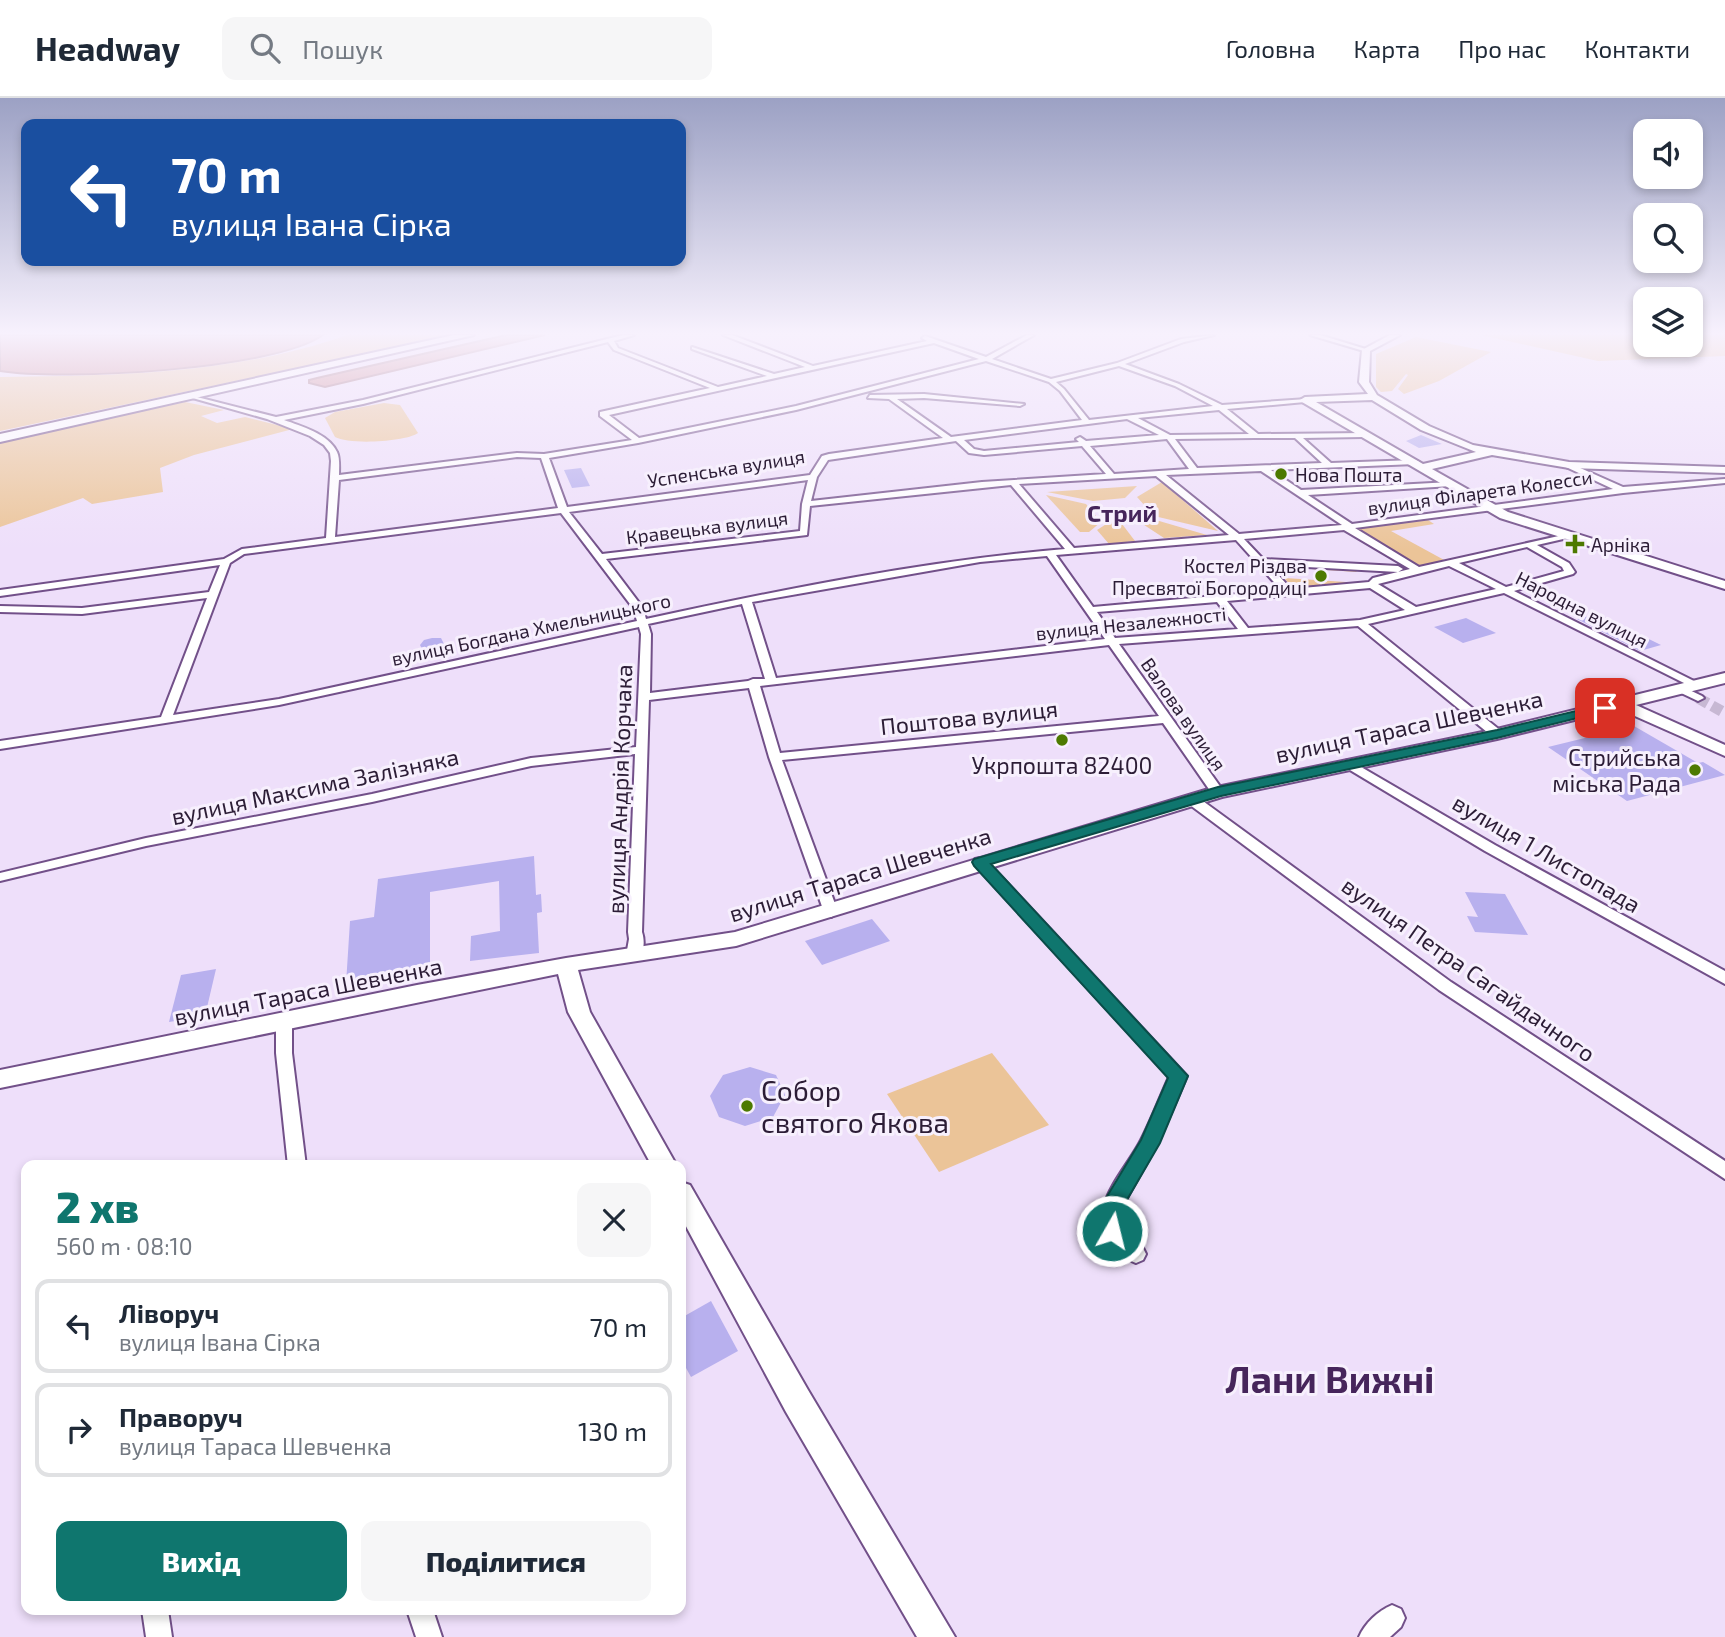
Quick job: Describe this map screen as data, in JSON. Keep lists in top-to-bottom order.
{
  "streets": {
    "main road": ["вулиця Тараса Шевченка"],
    "street": [
      "Успенська вулиця",
      "вулиця Філарета Колесси",
      "Кравецька вулиця",
      "Народна вулиця",
      "вулиця Незалежності",
      "вулиця Богдана Хмельницького",
      "Валова вулиця",
      "Поштова вулиця",
      "вулиця Максима Залізняка",
      "вулиця Андрія Корчака",
      "вулиця 1 Листопада",
      "вулиця Петра Сагайдачного"
    ]
  },
  "crossings": [
    ["Успенська вулиця", "Кравецька вулиця"],
    ["вулиця Філарета Колесси", "вулиця Богдана Хмельницького"],
    ["Народна вулиця", "вулиця Незалежності"],
    ["Народна вулиця", "вулиця Тараса Шевченка"],
    ["вулиця Незалежності", "Валова вулиця"],
    ["вулиця Незалежності", "вулиця Андрія Корчака"],
    ["вулиця Богдана Хмельницького", "Валова вулиця"],
    ["вулиця Богдана Хмельницького", "вулиця Андрія Корчака"],
    ["Валова вулиця", "Поштова вулиця"],
    ["Валова вулиця", "вулиця Тараса Шевченка"],
    ["вулиця Тараса Шевченка", "вулиця Андрія Корчака"],
    ["вулиця Тараса Шевченка", "вулиця 1 Листопада"],
    ["вулиця Тараса Шевченка", "вулиця Петра Сагайдачного"],
    ["вулиця Максима Залізняка", "вулиця Андрія Корчака"]
  ],
  "districts": ["Стрий", "Лани Вижні"],
  "places": {
    "other": [
      "Нова Пошта",
      "Костел Різдва Пресвятої Богородиці",
      "Укрпошта 82400",
      "Стрийська міська Рада",
      "Собор святого Якова"
    ],
    "health": ["Арніка"]
  },
  "page": {
    "header": "Headway",
    "search": "Пошук",
    "nav": [
      "Головна",
      "Карта",
      "Про нас",
      "Контакти"
    ],
    "turn": ["70 m", "вулиця Івана Сірка"],
    "heading": ["2 хв", "560 m · 08:10"],
    "list": [
      {
        "name": "Ліворуч",
        "note": "вулиця Івана Сірка",
        "value": "70 m"
      },
      {
        "name": "Праворуч",
        "note": "вулиця Тараса Шевченка",
        "value": "130 m"
      }
    ],
    "buttons": ["Вихід", "Поділитися"]
  }
}
